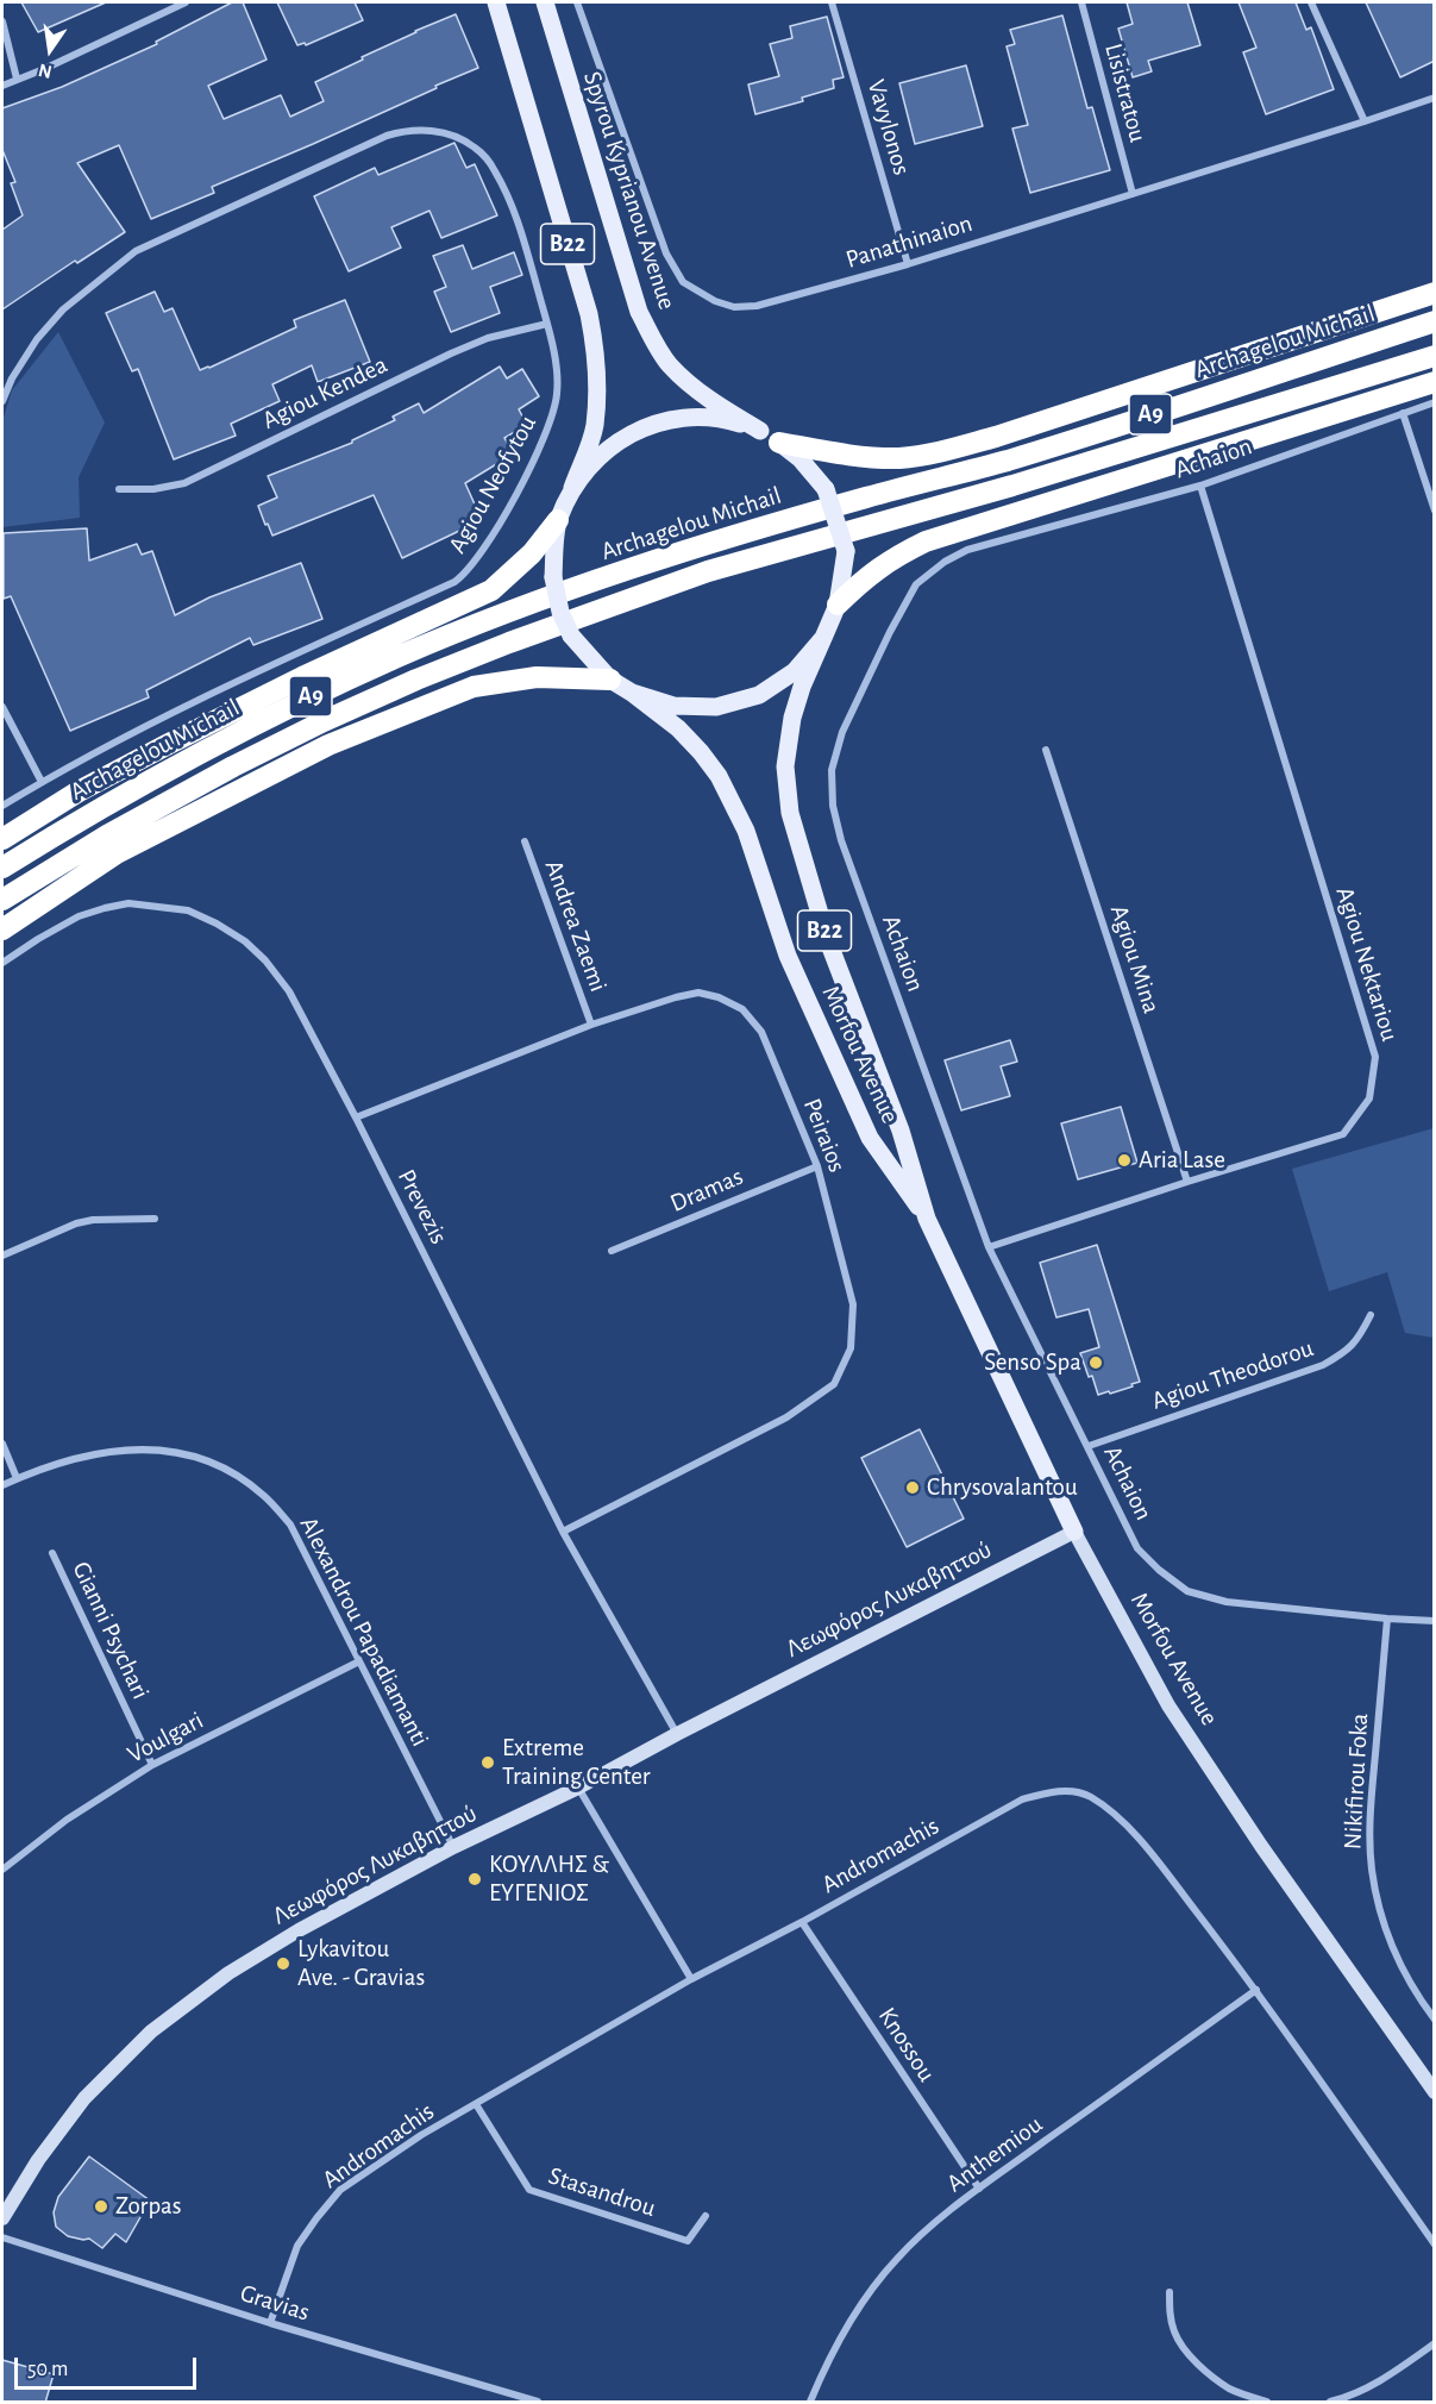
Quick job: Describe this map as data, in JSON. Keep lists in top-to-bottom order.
{
  "streets": {
    "highway": ["Archagelou Michail", "A9"],
    "main road": [
      "Spyrou Kyprianou Avenue",
      "B22",
      "Morfou Avenue",
      "Λεωφόρος Λυκαβηττού"
    ],
    "street": [
      "Lisistratou",
      "Vavylonos",
      "Panathinaion",
      "Agiou Kendea",
      "Achaion",
      "Agiou Neofytou",
      "Andrea Zaemi",
      "Agiou Mina",
      "Agiou Nektariou",
      "Peiraios",
      "Dramas",
      "Prevezis",
      "Agiou Theodorou",
      "Gianni Psychari",
      "Alexandrou Papadiamanti",
      "Voulgari",
      "Nikifirou Foka",
      "Andromachis",
      "Knossou",
      "Anthemiou",
      "Stasandrou",
      "Gravias"
    ]
  },
  "crossings": [
    ["Lisistratou", "Panathinaion"],
    ["Vavylonos", "Panathinaion"],
    ["Spyrou Kyprianou Avenue", "B22"],
    ["B22", "Morfou Avenue"],
    ["Agiou Kendea", "Agiou Neofytou"],
    ["Achaion", "Agiou Nektariou"],
    ["Achaion", "Agiou Theodorou"],
    ["Achaion", "Nikifirou Foka"],
    ["Andrea Zaemi", "Peiraios"],
    ["Agiou Mina", "Agiou Nektariou"],
    ["Morfou Avenue", "Λεωφόρος Λυκαβηττού"],
    ["Peiraios", "Dramas"],
    ["Peiraios", "Prevezis"],
    ["Prevezis", "Λεωφόρος Λυκαβηττού"],
    ["Λεωφόρος Λυκαβηττού", "Alexandrou Papadiamanti"],
    ["Gianni Psychari", "Voulgari"],
    ["Alexandrou Papadiamanti", "Voulgari"],
    ["Andromachis", "Knossou"],
    ["Andromachis", "Anthemiou"],
    ["Andromachis", "Stasandrou"],
    ["Andromachis", "Gravias"],
    ["Knossou", "Anthemiou"]
  ],
  "places": [
    "Aria Lase",
    "Senso Spa",
    "Chrysovalantou",
    "Extreme Training Center",
    "ΚΟΥΛΛΗΣ & ΕΥΓΕΝΙΟΣ",
    "Lykavitou Ave. - Gravias",
    "Zorpas"
  ],
  "scale_bar": "50 m",
  "north": "bottom"
}
